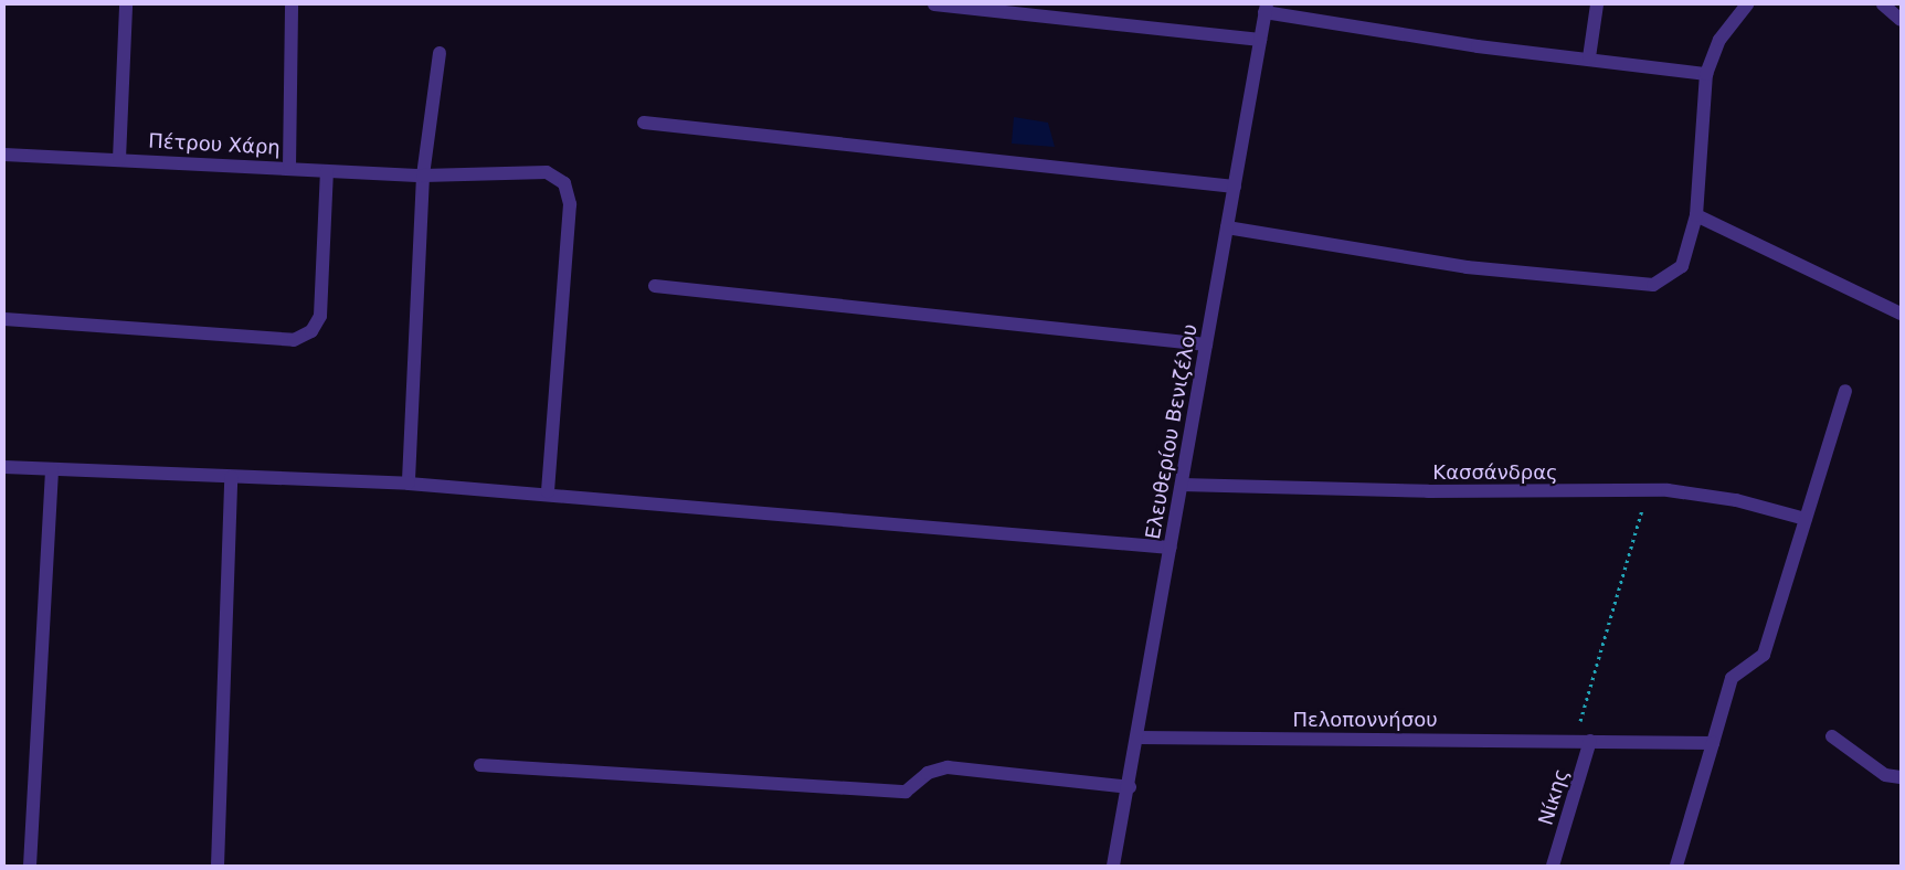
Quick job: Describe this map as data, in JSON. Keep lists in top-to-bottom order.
{
  "streets": {
    "street": [
      "Πέτρου Χάρη",
      "Ελευθερίου Βενιζέλου",
      "Κασσάνδρας",
      "Πελοποννήσου",
      "Νίκης"
    ]
  },
  "crossings": [
    ["Ελευθερίου Βενιζέλου", "Κασσάνδρας"],
    ["Ελευθερίου Βενιζέλου", "Πελοποννήσου"],
    ["Πελοποννήσου", "Νίκης"]
  ]
}
